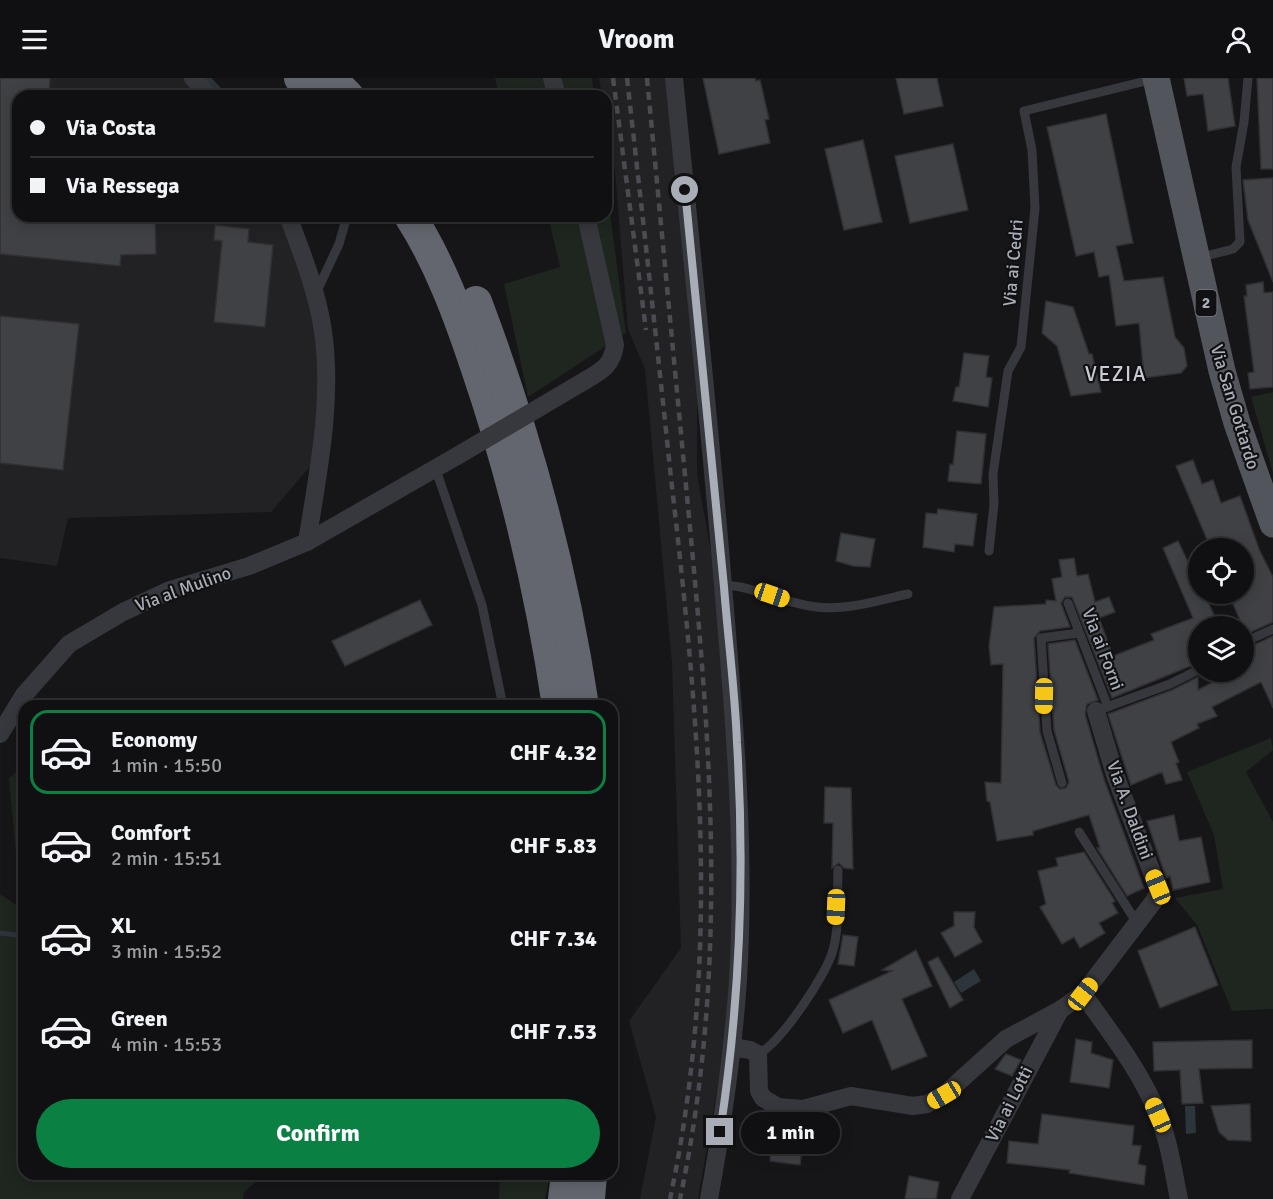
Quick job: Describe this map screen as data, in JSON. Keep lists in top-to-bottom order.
{
  "streets": {
    "main road": ["2", "Via San Gottardo"],
    "street": ["Via al Mulino", "Via A. Daldini", "Via ai Lotti"],
    "lane": ["Via ai Cedri", "Via ai Forni"]
  },
  "crossings": [
    ["Via ai Cedri", "Via San Gottardo"],
    ["Via ai Forni", "Via A. Daldini"],
    ["Via A. Daldini", "Via ai Lotti"]
  ],
  "districts": ["VEZIA"],
  "page": {
    "header": "Vroom",
    "banner": ["Via Costa", "Via Ressega"],
    "list": [
      {
        "name": "Economy",
        "note": "1 min · 15:50",
        "value": "CHF 4.32"
      },
      {
        "name": "Comfort",
        "note": "2 min · 15:51",
        "value": "CHF 5.83"
      },
      {
        "name": "XL",
        "note": "3 min · 15:52",
        "value": "CHF 7.34"
      },
      {
        "name": "Green",
        "note": "4 min · 15:53",
        "value": "CHF 7.53"
      }
    ],
    "buttons": "Confirm",
    "bubble": "1 min"
  }
}
